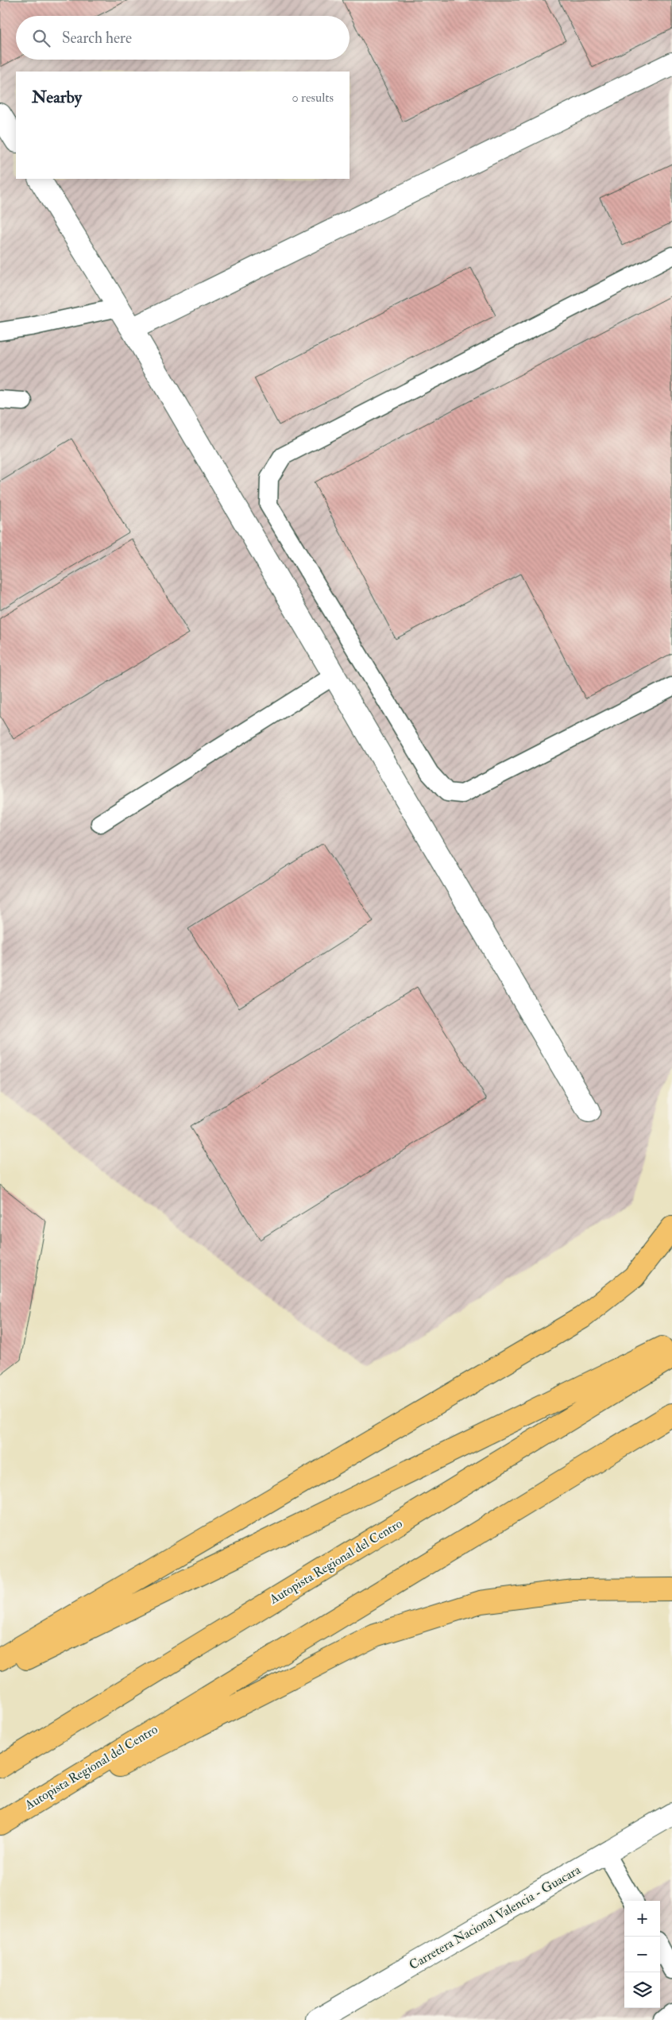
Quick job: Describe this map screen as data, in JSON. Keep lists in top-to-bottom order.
{
  "streets": {
    "highway": ["Autopista Regional del Centro"],
    "street": ["Carretera Nacional Valencia - Guacara"]
  },
  "page": {
    "search": "Search here",
    "heading": ["Nearby", "0 results"],
    "map_buttons": ["+", "−"]
  }
}
